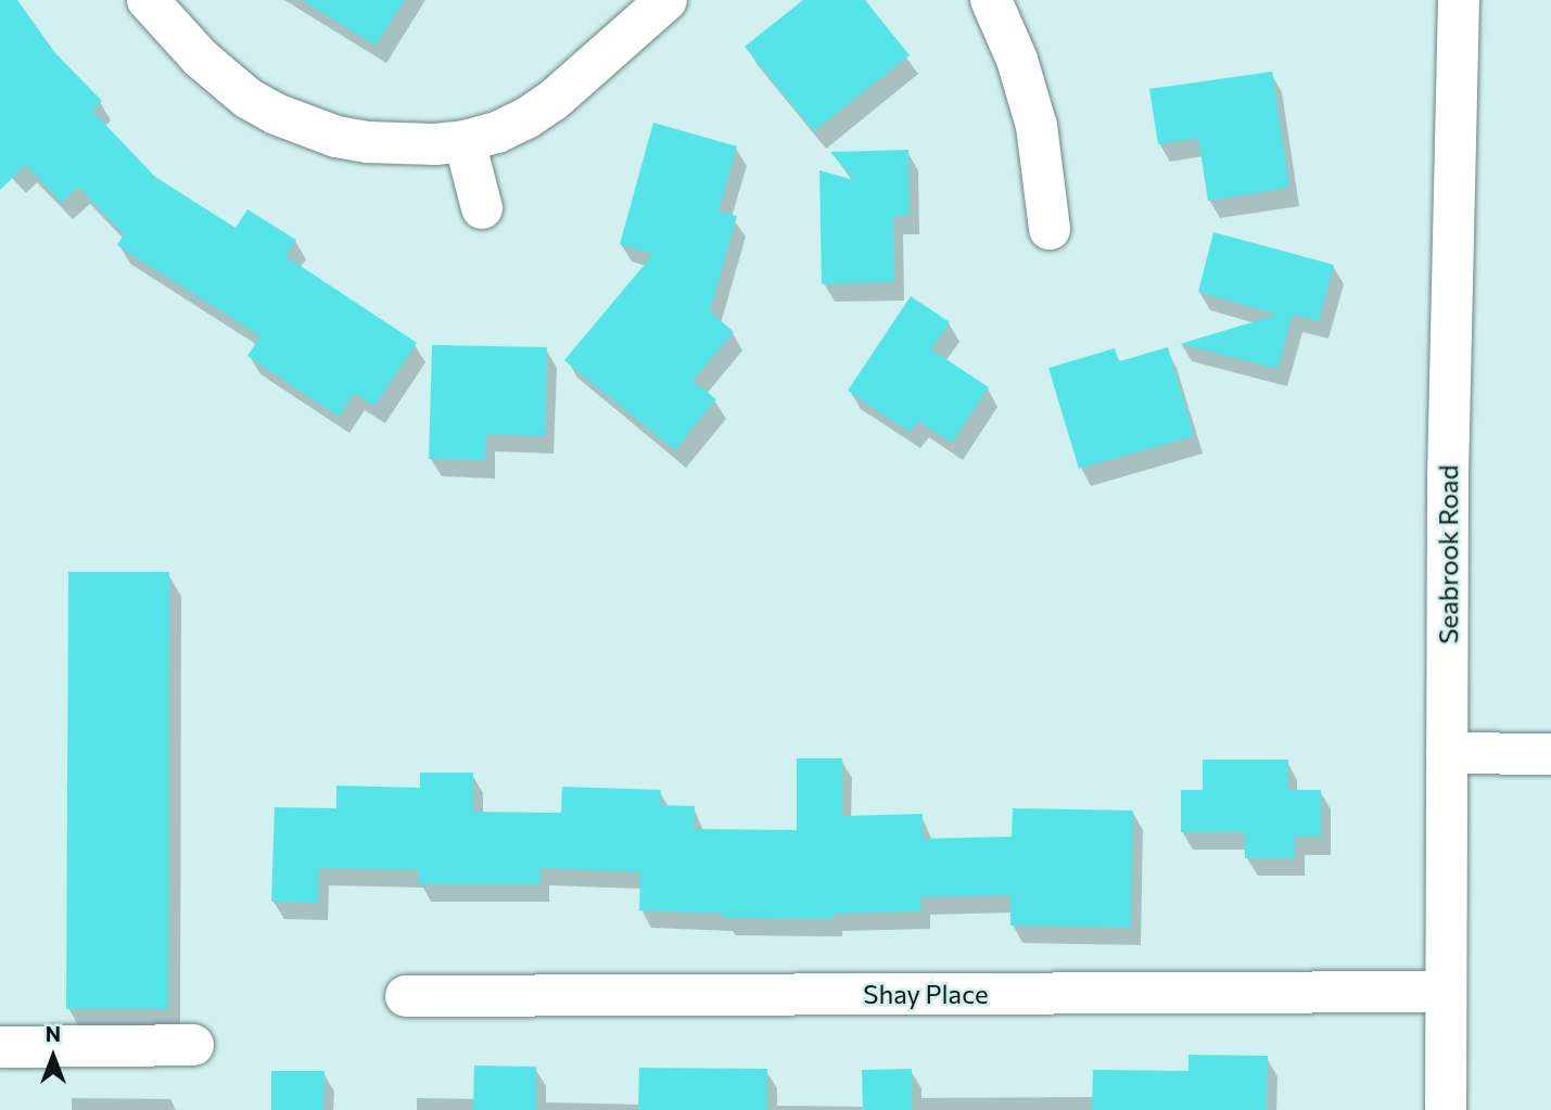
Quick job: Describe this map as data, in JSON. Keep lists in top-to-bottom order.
{
  "streets": {
    "street": ["Seabrook Road", "Shay Place"]
  },
  "crossings": [
    ["Seabrook Road", "Shay Place"]
  ],
  "north": "top"
}
